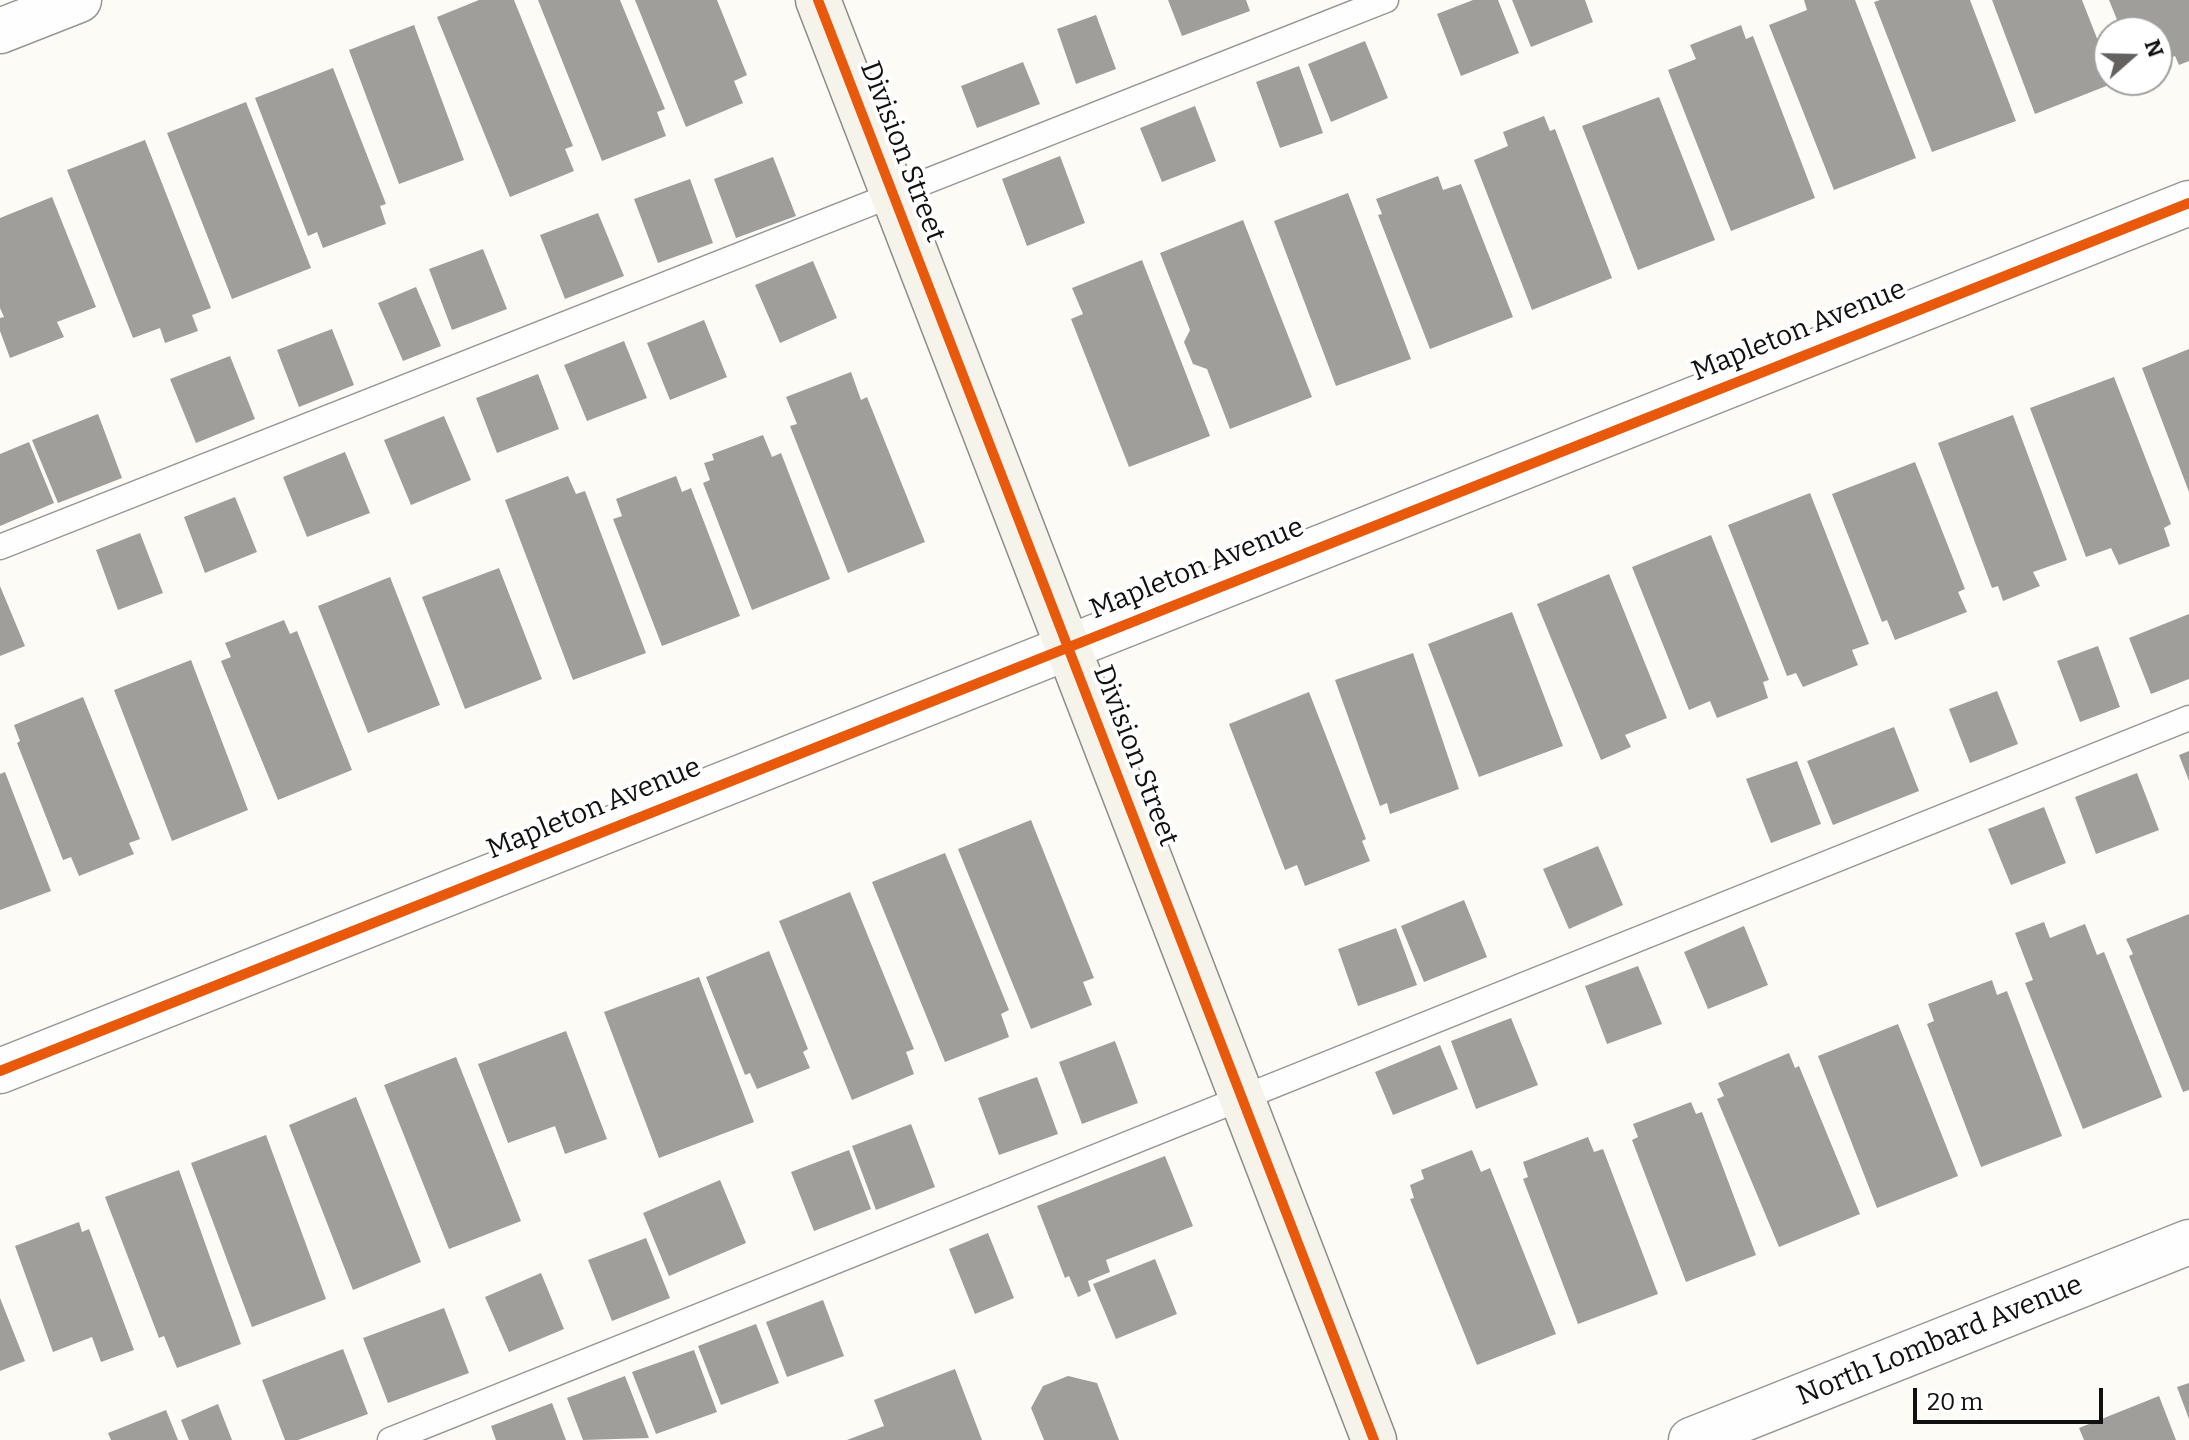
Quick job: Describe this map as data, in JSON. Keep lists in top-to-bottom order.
{
  "streets": {
    "street": ["Division Street", "Mapleton Avenue", "North Lombard Avenue"]
  },
  "crossings": [
    ["Division Street", "Mapleton Avenue"]
  ],
  "scale_bar": "20 m",
  "north": "right"
}
